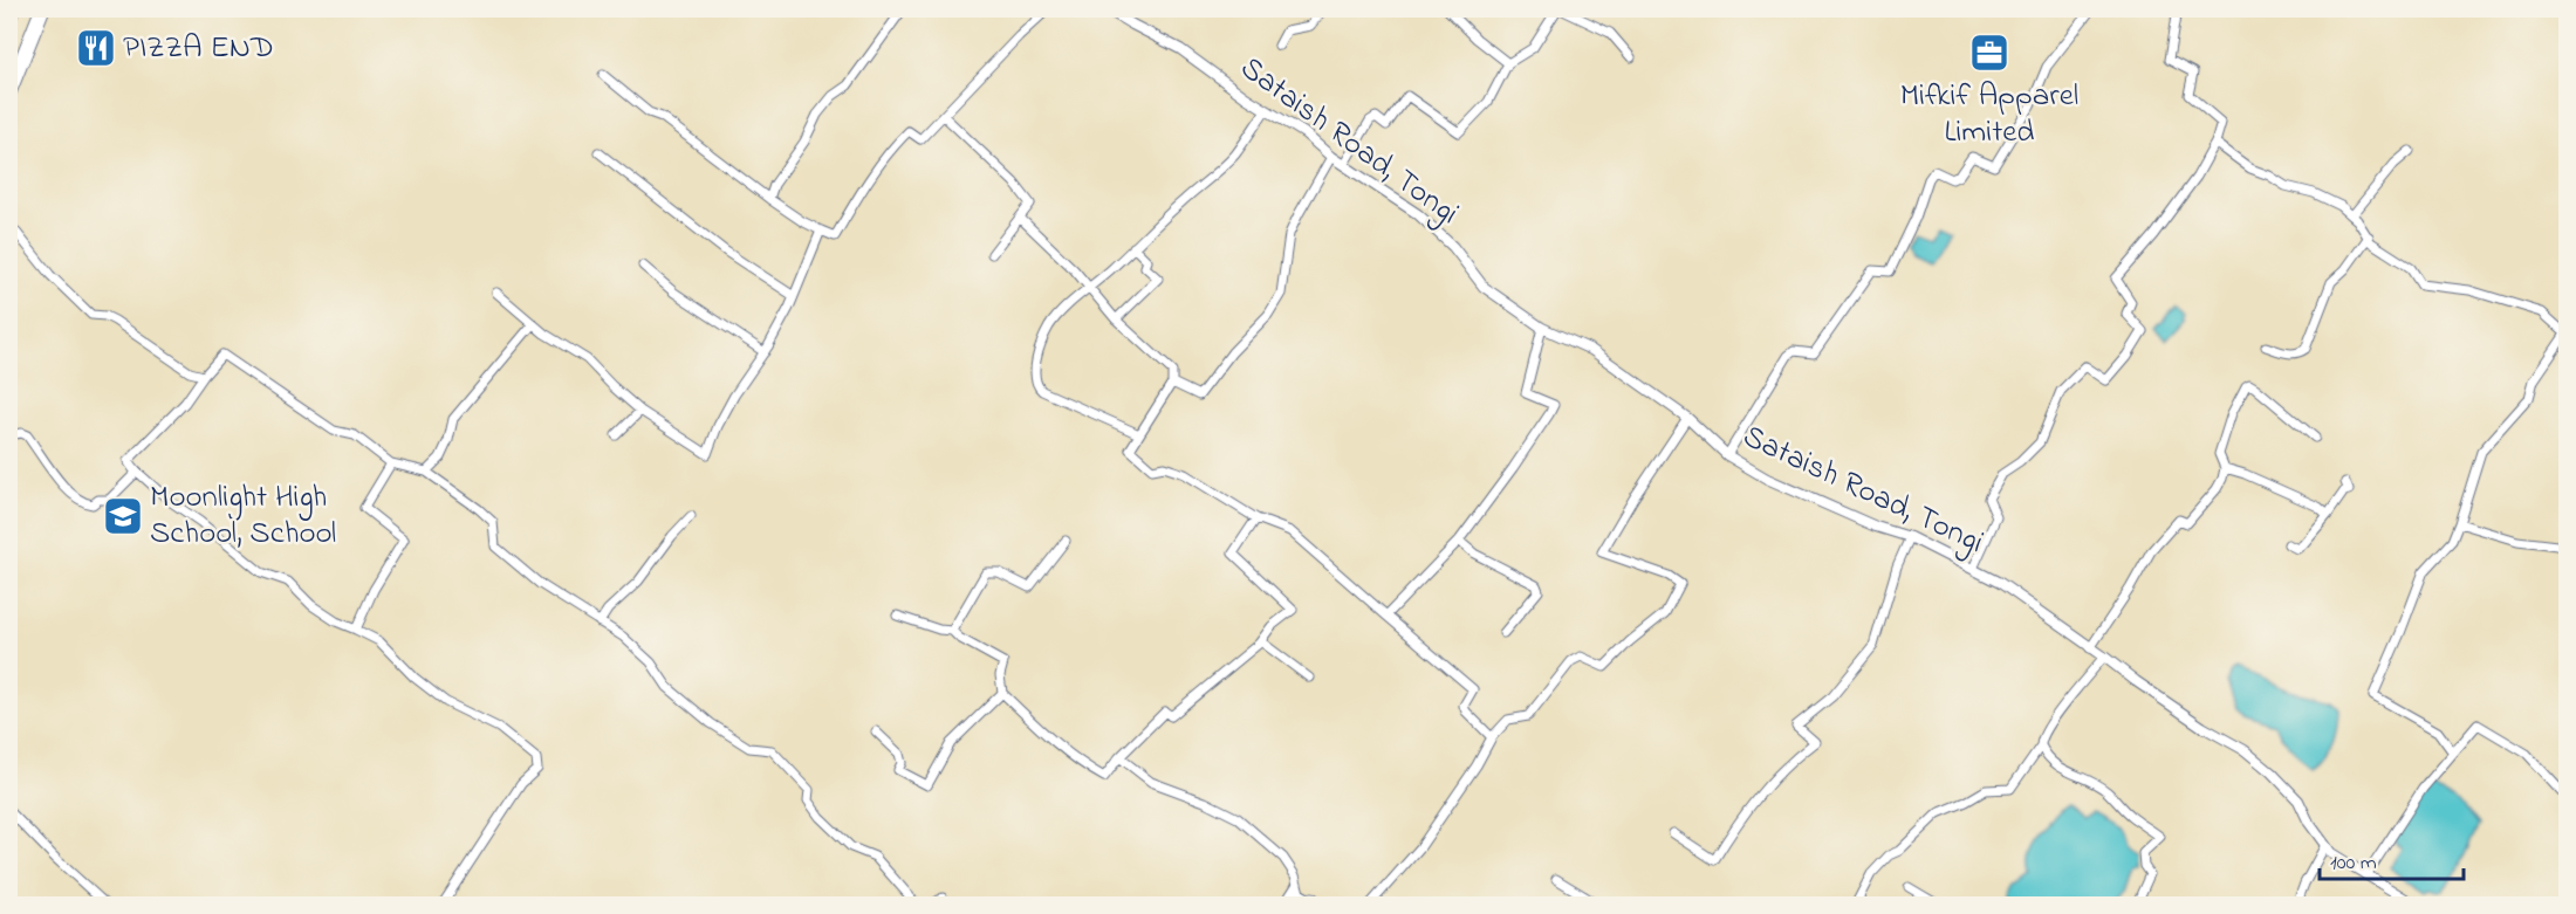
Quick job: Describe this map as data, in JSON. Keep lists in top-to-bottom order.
{
  "streets": {
    "street": ["Sataish Road, Tongi"]
  },
  "places": {
    "restaurant": ["PIZZA END"],
    "office": ["Mifkif Apparel Limited"],
    "school or university": ["Moonlight High School, School"]
  },
  "scale_bar": "100 m"
}
